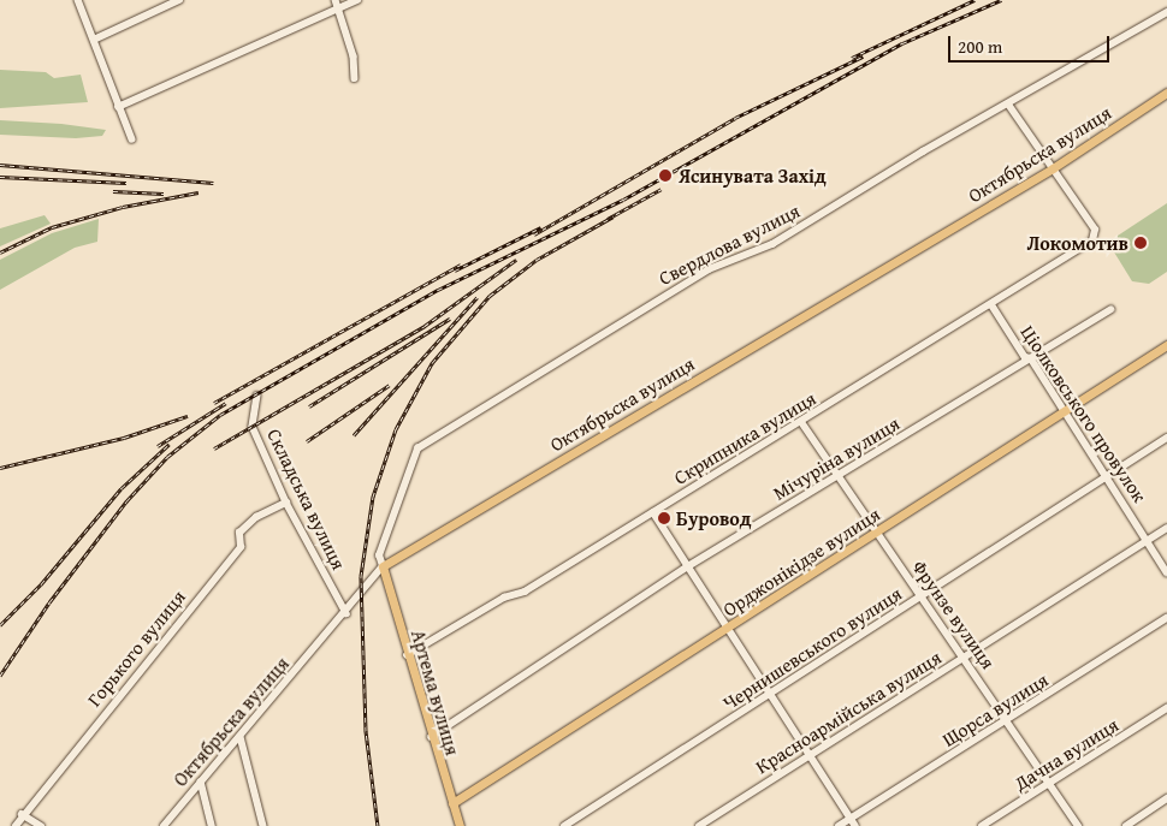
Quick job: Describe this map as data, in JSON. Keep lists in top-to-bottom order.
{
  "streets": {
    "main road": ["Октябрьска вулиця", "Орджонікідзе вулиця", "Артема вулиця"],
    "street": [
      "Свердлова вулиця",
      "Ціолковського провулок",
      "Скрипника вулиця",
      "Мічуріна вулиця",
      "Складська вулиця",
      "Фрунзе вулиця",
      "Горького вулиця",
      "Чернишевського вулиця",
      "Щорса вулиця",
      "Красноармійська вулиця",
      "Дачна вулиця"
    ]
  },
  "crossings": [
    ["Октябрьска вулиця", "Свердлова вулиця"],
    ["Октябрьска вулиця", "Скрипника вулиця"],
    ["Октябрьска вулиця", "Складська вулиця"],
    ["Октябрьска вулиця", "Артема вулиця"],
    ["Свердлова вулиця", "Артема вулиця"],
    ["Ціолковського провулок", "Скрипника вулиця"],
    ["Ціолковського провулок", "Мічуріна вулиця"],
    ["Ціолковського провулок", "Орджонікідзе вулиця"],
    ["Ціолковського провулок", "Чернишевського вулиця"],
    ["Ціолковського провулок", "Красноармійська вулиця"],
    ["Скрипника вулиця", "Фрунзе вулиця"],
    ["Скрипника вулиця", "Артема вулиця"],
    ["Мічуріна вулиця", "Фрунзе вулиця"],
    ["Мічуріна вулиця", "Артема вулиця"],
    ["Складська вулиця", "Горького вулиця"],
    ["Орджонікідзе вулиця", "Фрунзе вулиця"],
    ["Орджонікідзе вулиця", "Артема вулиця"],
    ["Фрунзе вулиця", "Чернишевського вулиця"],
    ["Фрунзе вулиця", "Щорса вулиця"],
    ["Фрунзе вулиця", "Красноармійська вулиця"],
    ["Фрунзе вулиця", "Дачна вулиця"]
  ],
  "places": ["Ясинувата Захід", "Локомотив", "Буровод"],
  "scale_bar": "200 m"
}
